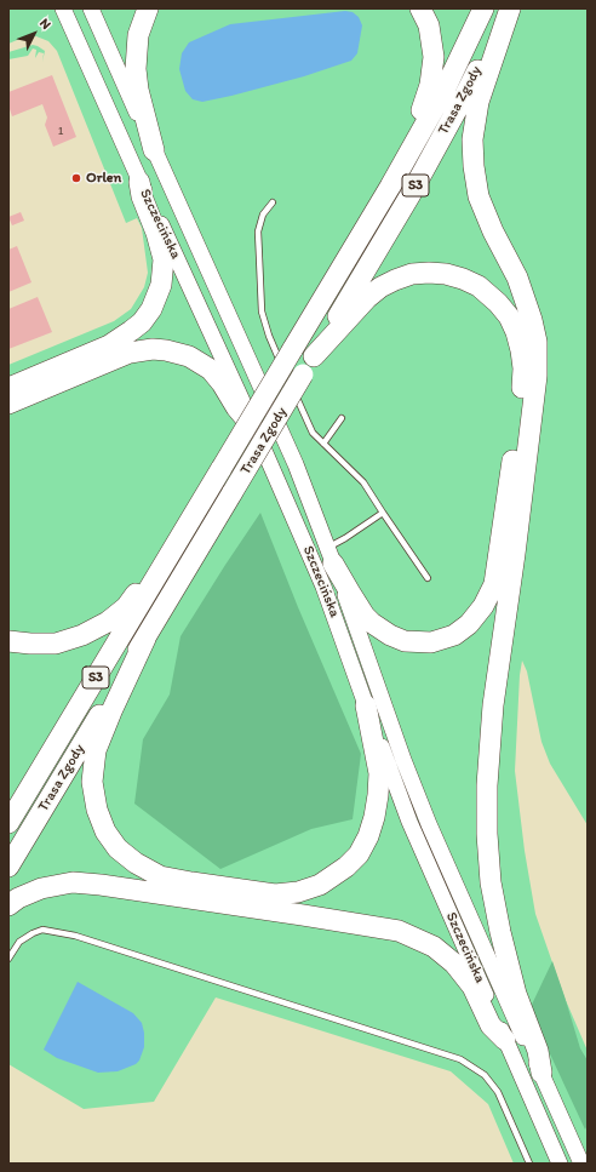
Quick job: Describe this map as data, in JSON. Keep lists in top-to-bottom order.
{
  "streets": {
    "highway": ["Trasa Zgody", "S3"],
    "main road": ["Szczecińska"]
  },
  "places": ["Orlen"],
  "house_numbers": ["1"],
  "north": "top right"
}
